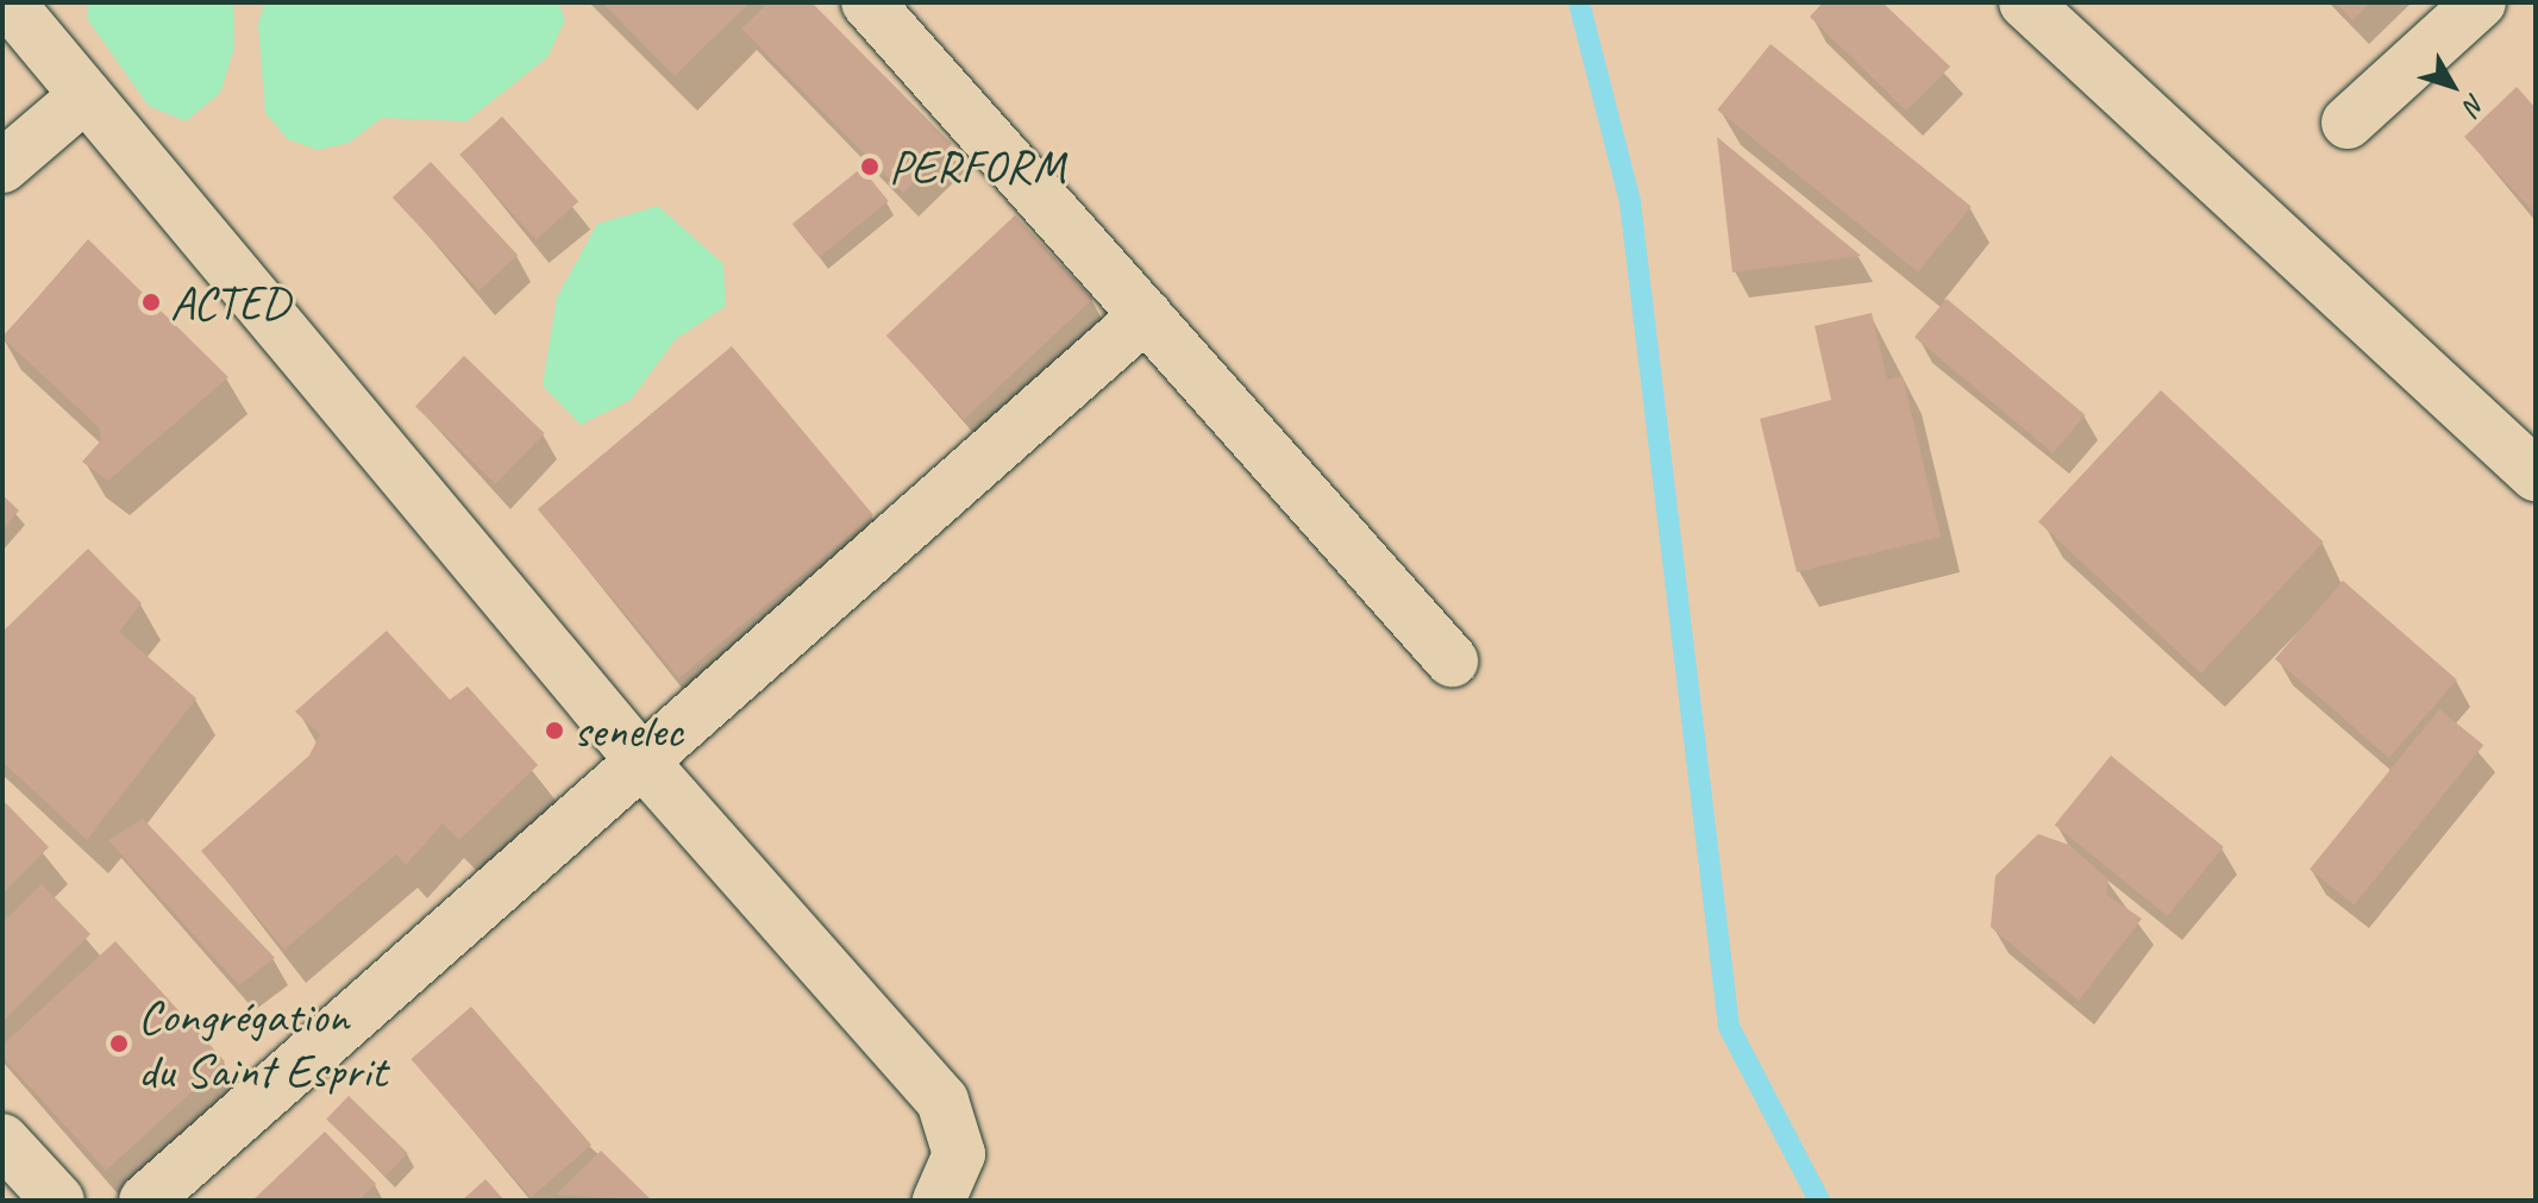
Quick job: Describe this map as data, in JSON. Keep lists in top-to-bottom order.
{
  "places": [
    "PERFORM",
    "ACTED",
    "senelec",
    "Congrégation du Saint Esprit"
  ],
  "north": "bottom right"
}
